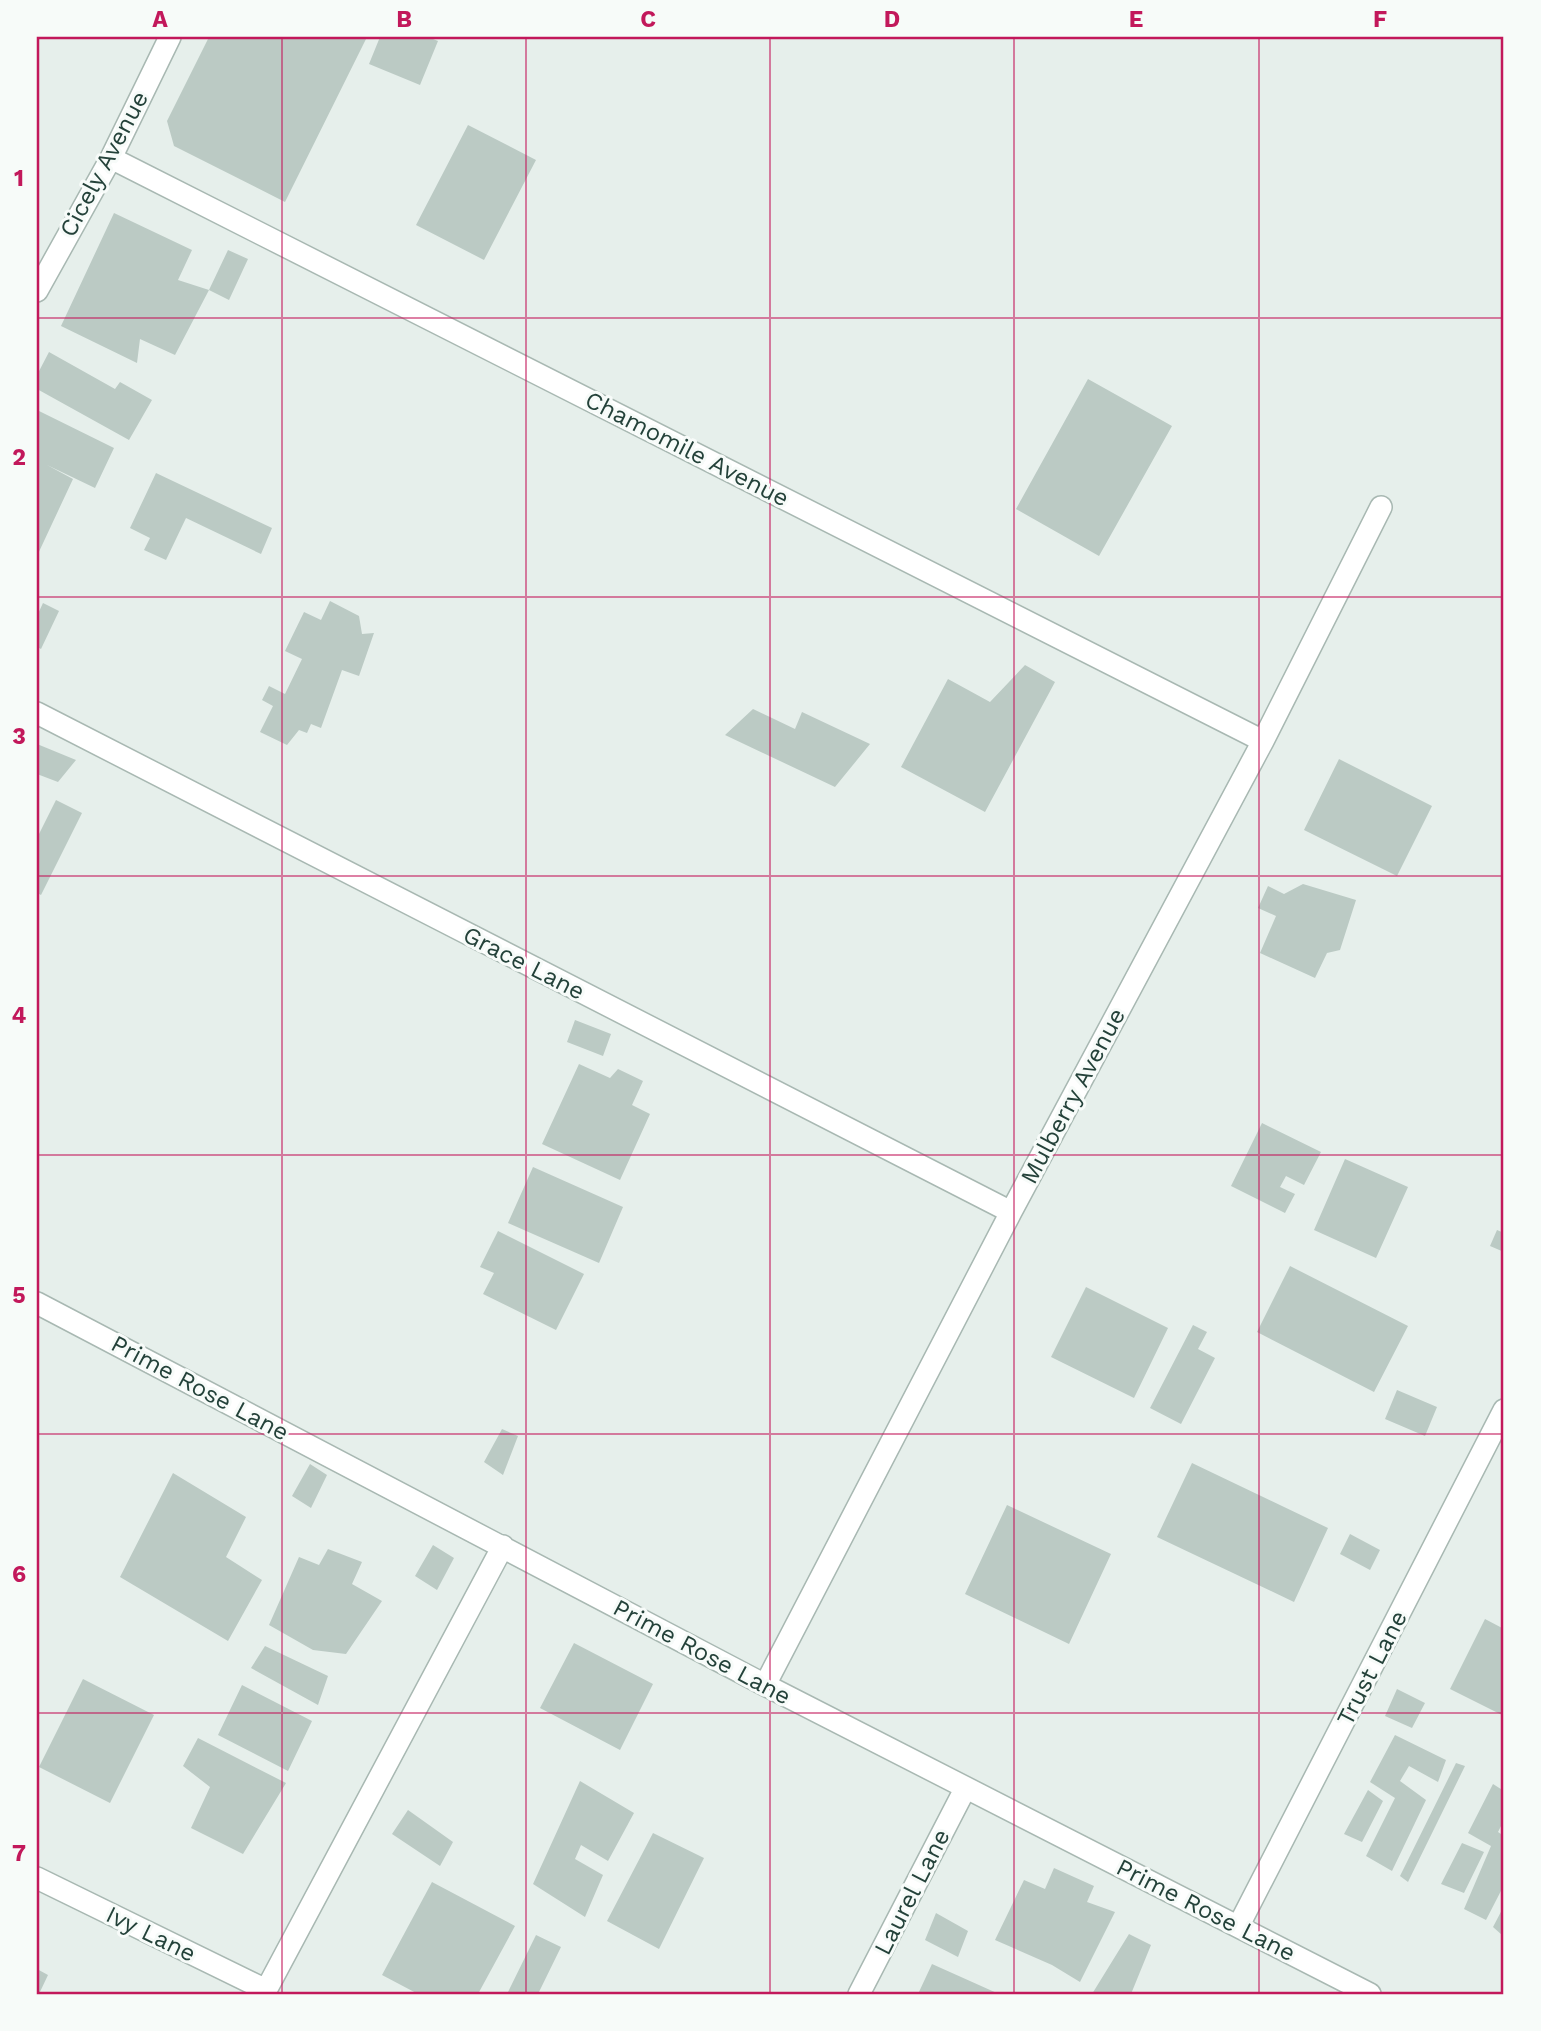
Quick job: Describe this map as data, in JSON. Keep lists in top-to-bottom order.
{
  "streets": {
    "street": [
      "Cicely Avenue",
      "Chamomile Avenue",
      "Grace Lane",
      "Mulberry Avenue",
      "Prime Rose Lane",
      "Trust Lane",
      "Laurel Lane",
      "Ivy Lane"
    ]
  },
  "crossings": [
    ["Cicely Avenue", "Chamomile Avenue"],
    ["Chamomile Avenue", "Mulberry Avenue"],
    ["Grace Lane", "Mulberry Avenue"],
    ["Mulberry Avenue", "Prime Rose Lane"],
    ["Prime Rose Lane", "Trust Lane"],
    ["Prime Rose Lane", "Laurel Lane"]
  ],
  "grid": {
    "columns": [
      "A",
      "B",
      "C",
      "D",
      "E",
      "F"
    ],
    "rows": [
      "1",
      "2",
      "3",
      "4",
      "5",
      "6",
      "7"
    ]
  }
}
